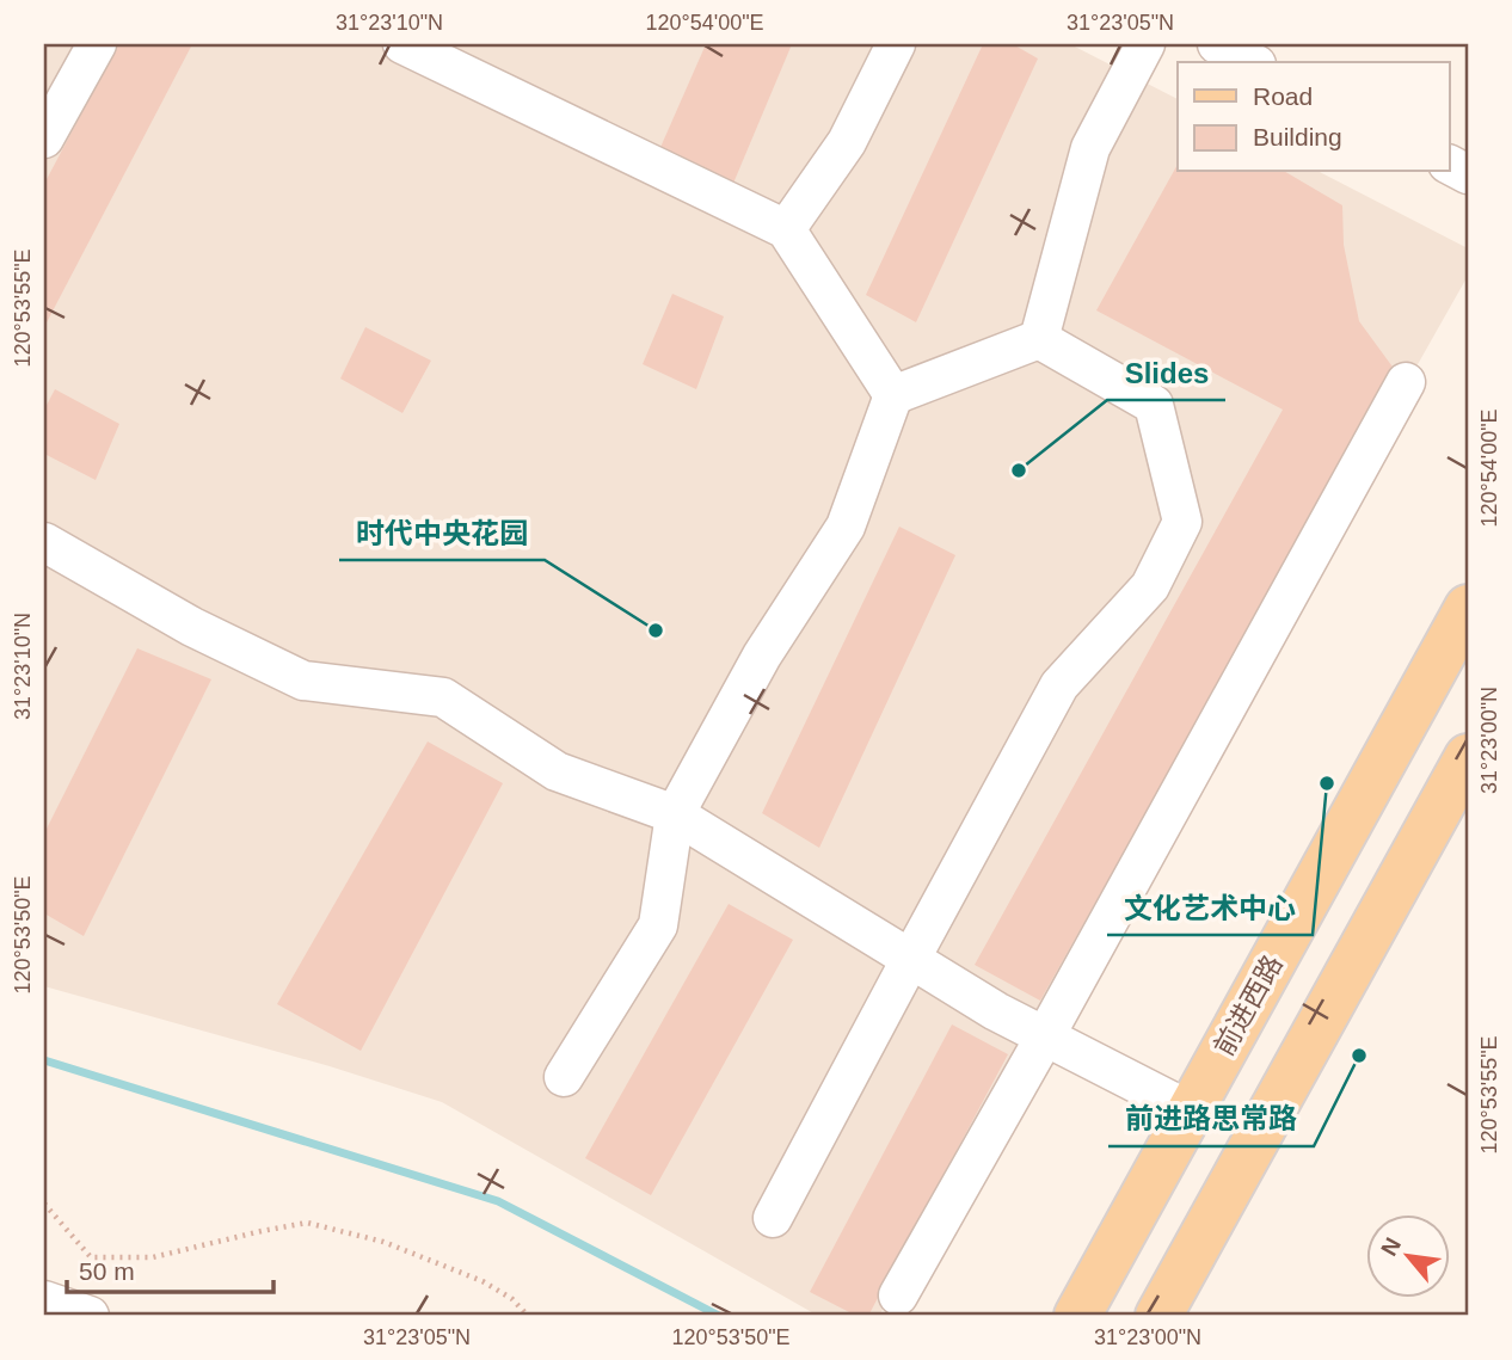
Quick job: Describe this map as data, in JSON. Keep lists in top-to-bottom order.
{
  "streets": {
    "main road": ["前进西路"]
  },
  "places": [
    "Slides",
    "时代中央花园",
    "文化艺术中心",
    "前进路思常路"
  ],
  "legend": ["Road", "Building"],
  "scale_bar": "50 m",
  "north": "top left",
  "coordinates": [
    "31°23'10\"N",
    "120°54'00\"E",
    "31°23'05\"N",
    "120°53'55\"E",
    "31°23'00\"N",
    "120°53'50\"E"
  ]
}
